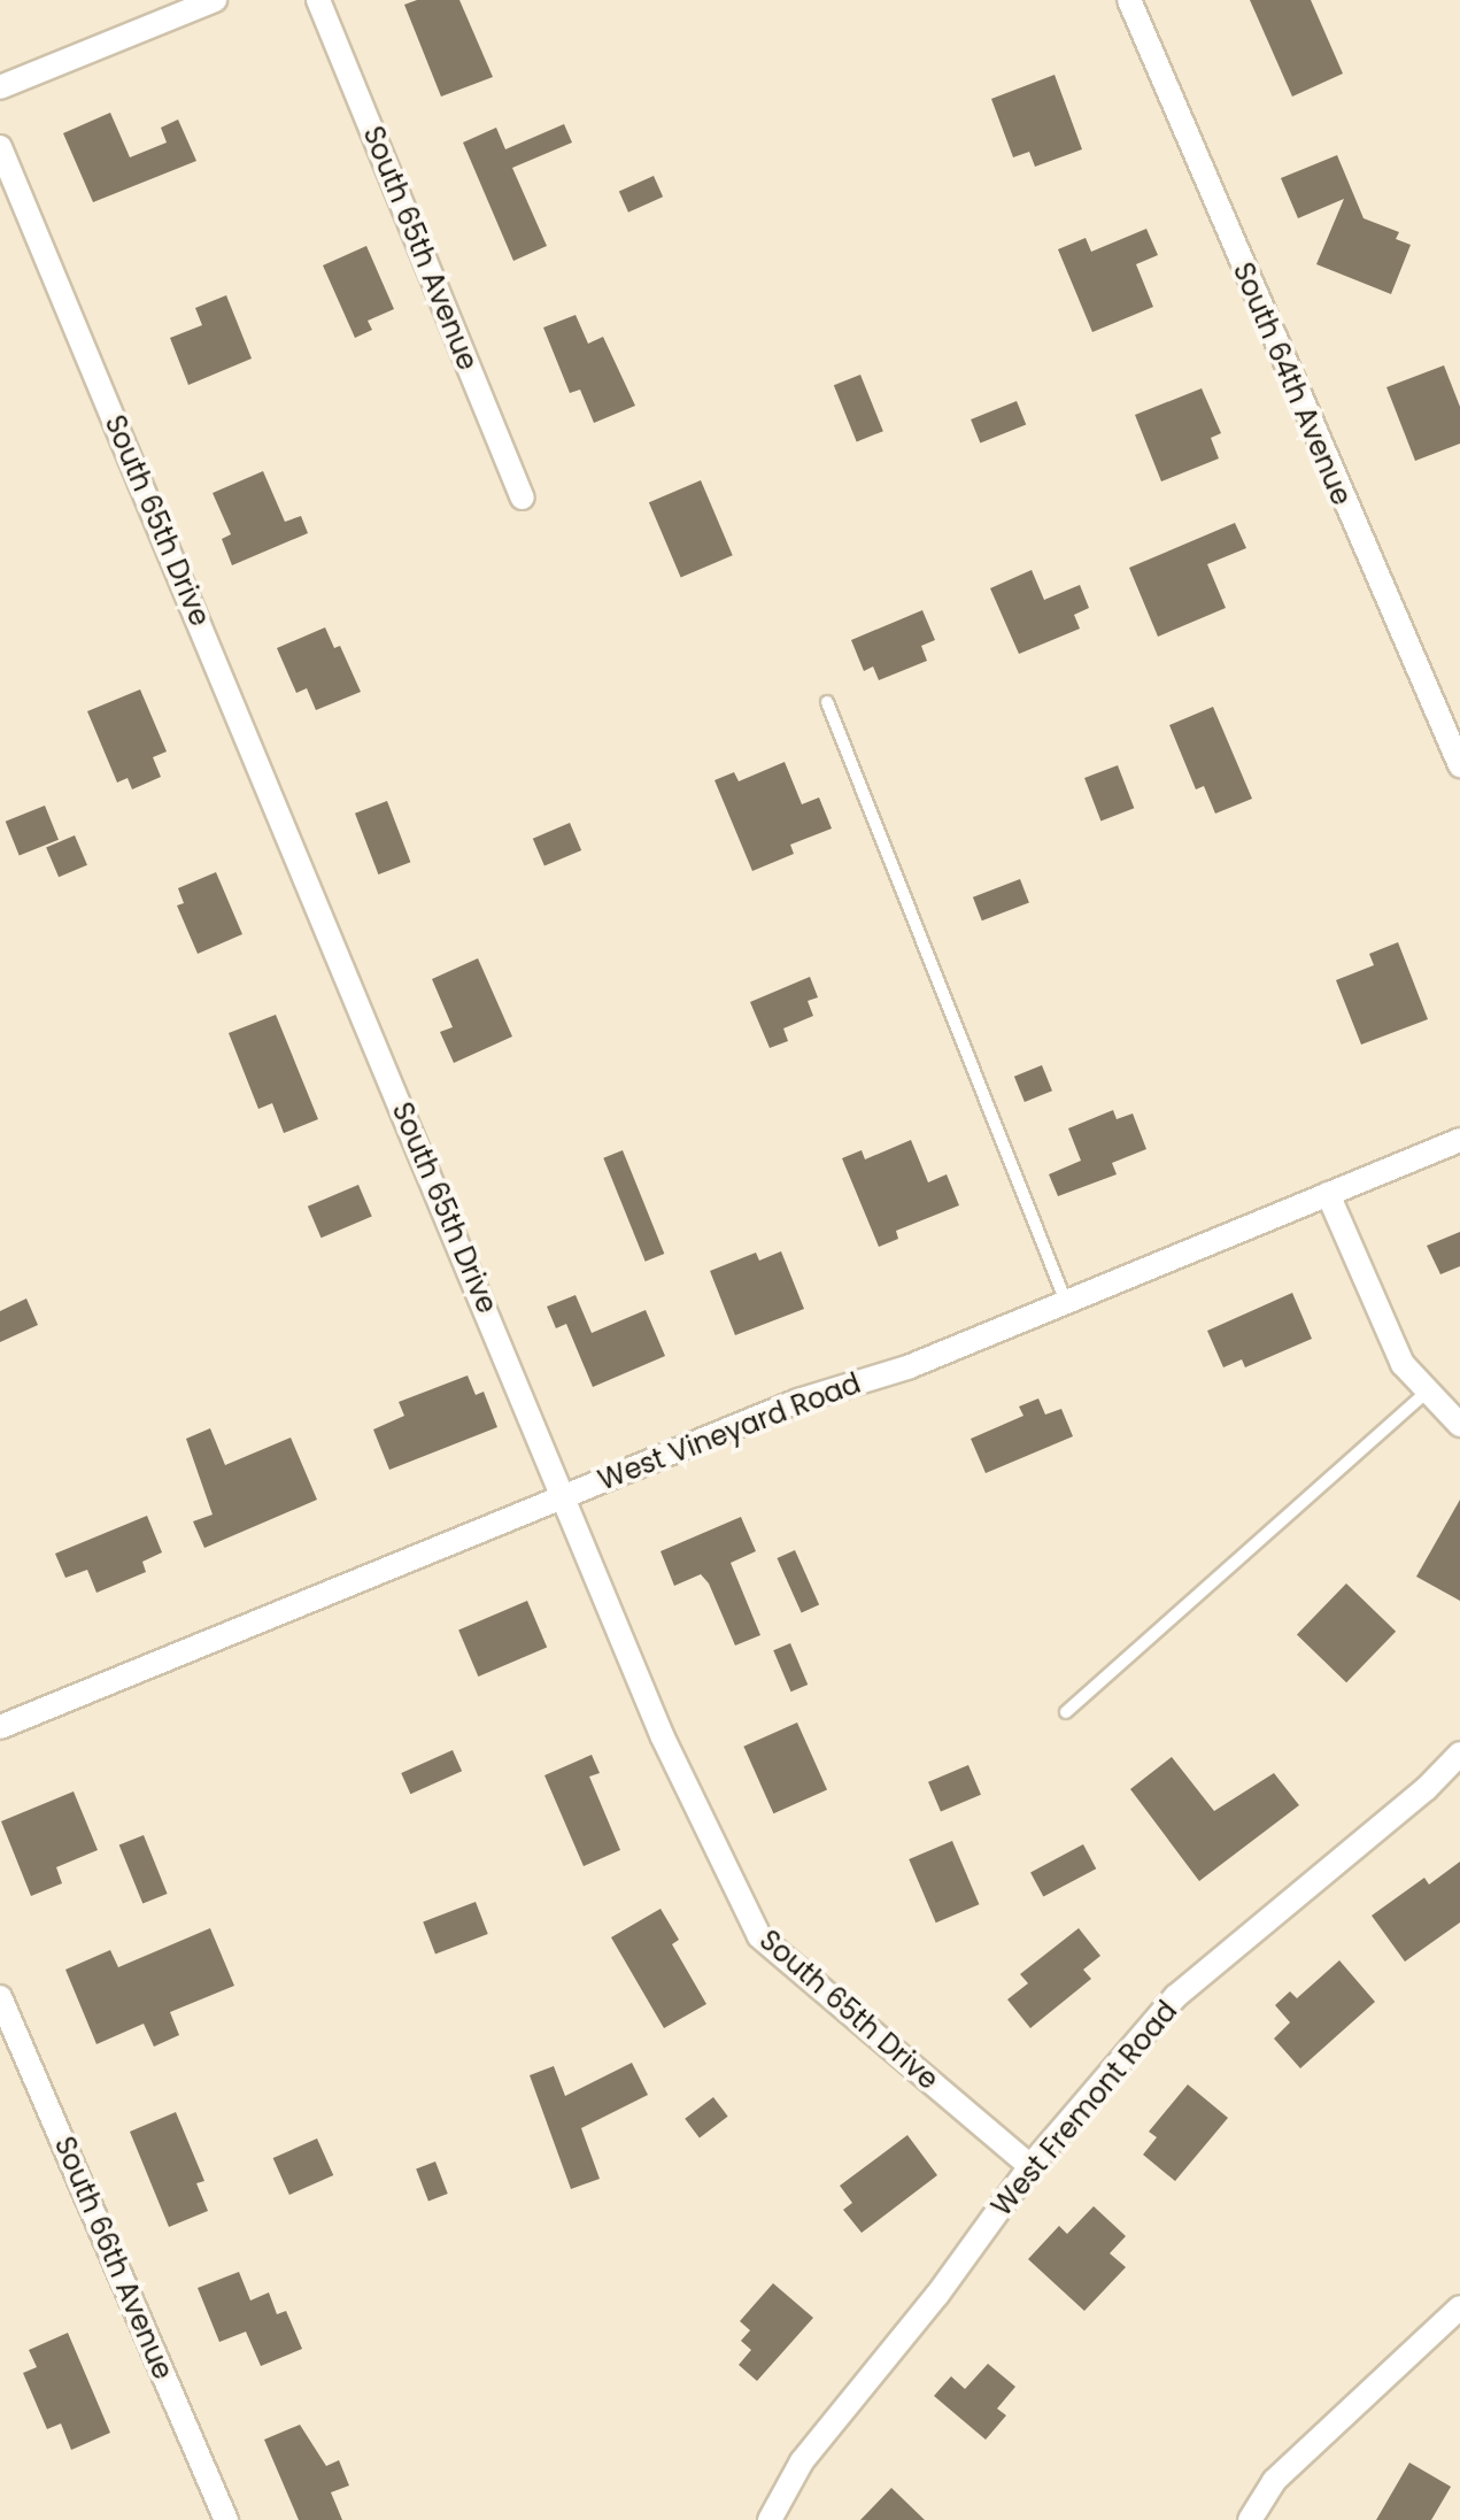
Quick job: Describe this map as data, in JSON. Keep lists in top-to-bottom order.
{
  "streets": {
    "street": [
      "South 65th Avenue",
      "South 64th Avenue",
      "South 65th Drive",
      "West Vineyard Road",
      "West Fremont Road",
      "South 66th Avenue"
    ]
  },
  "crossings": [
    ["South 65th Drive", "West Vineyard Road"],
    ["South 65th Drive", "West Fremont Road"]
  ]
}
